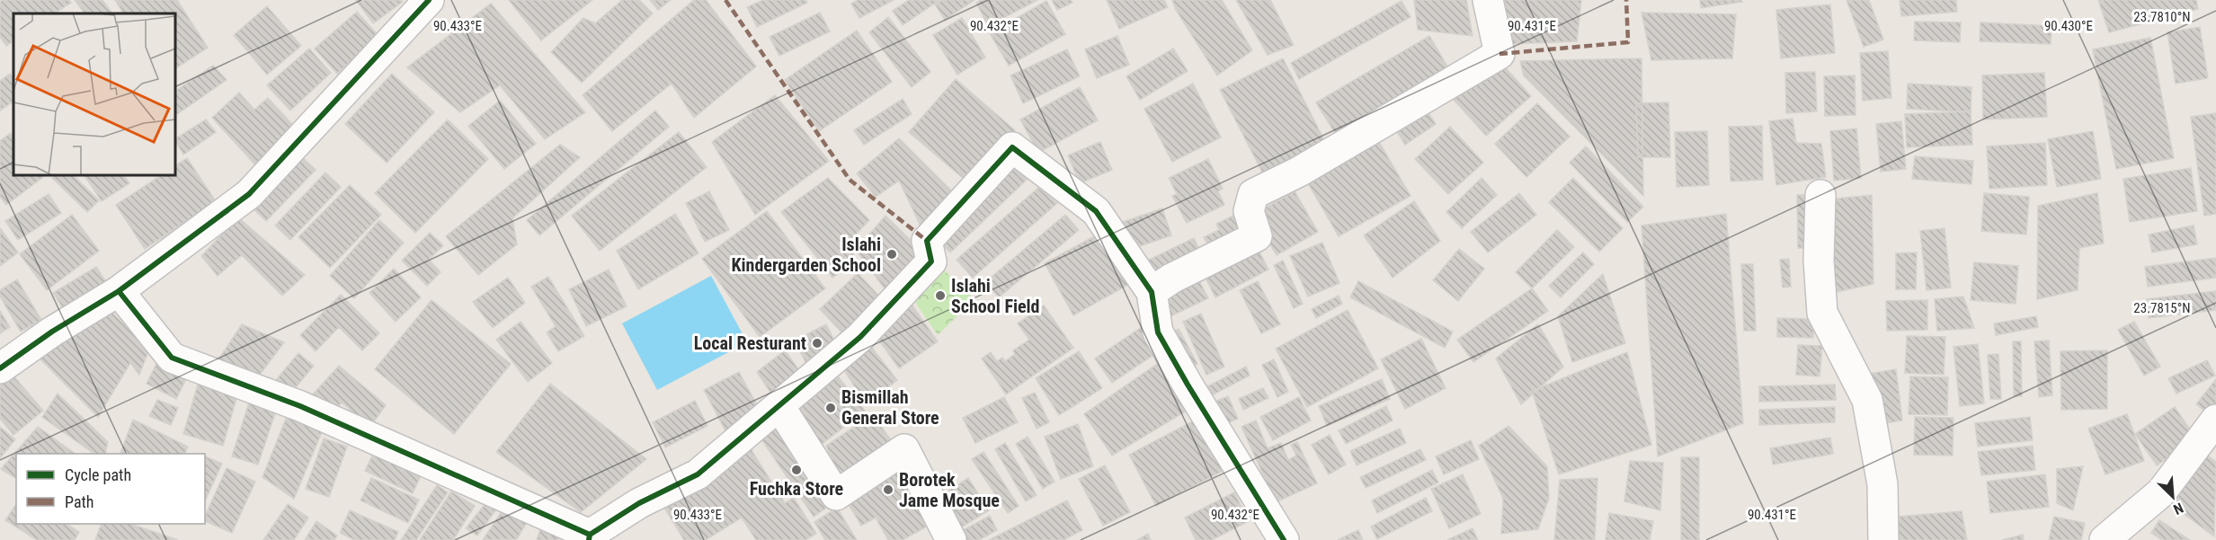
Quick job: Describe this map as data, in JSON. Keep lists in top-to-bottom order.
{
  "places": [
    "Islahi Kindergarden School",
    "Islahi School Field",
    "Local Resturant",
    "Bismillah General Store",
    "Fuchka Store",
    "Borotek Jame Mosque"
  ],
  "legend": ["Cycle path", "Path"],
  "north": "bottom right",
  "coordinates": [
    "23.7810°N",
    "90.433°E",
    "90.432°E",
    "90.431°E",
    "90.430°E",
    "23.7815°N"
  ]
}
